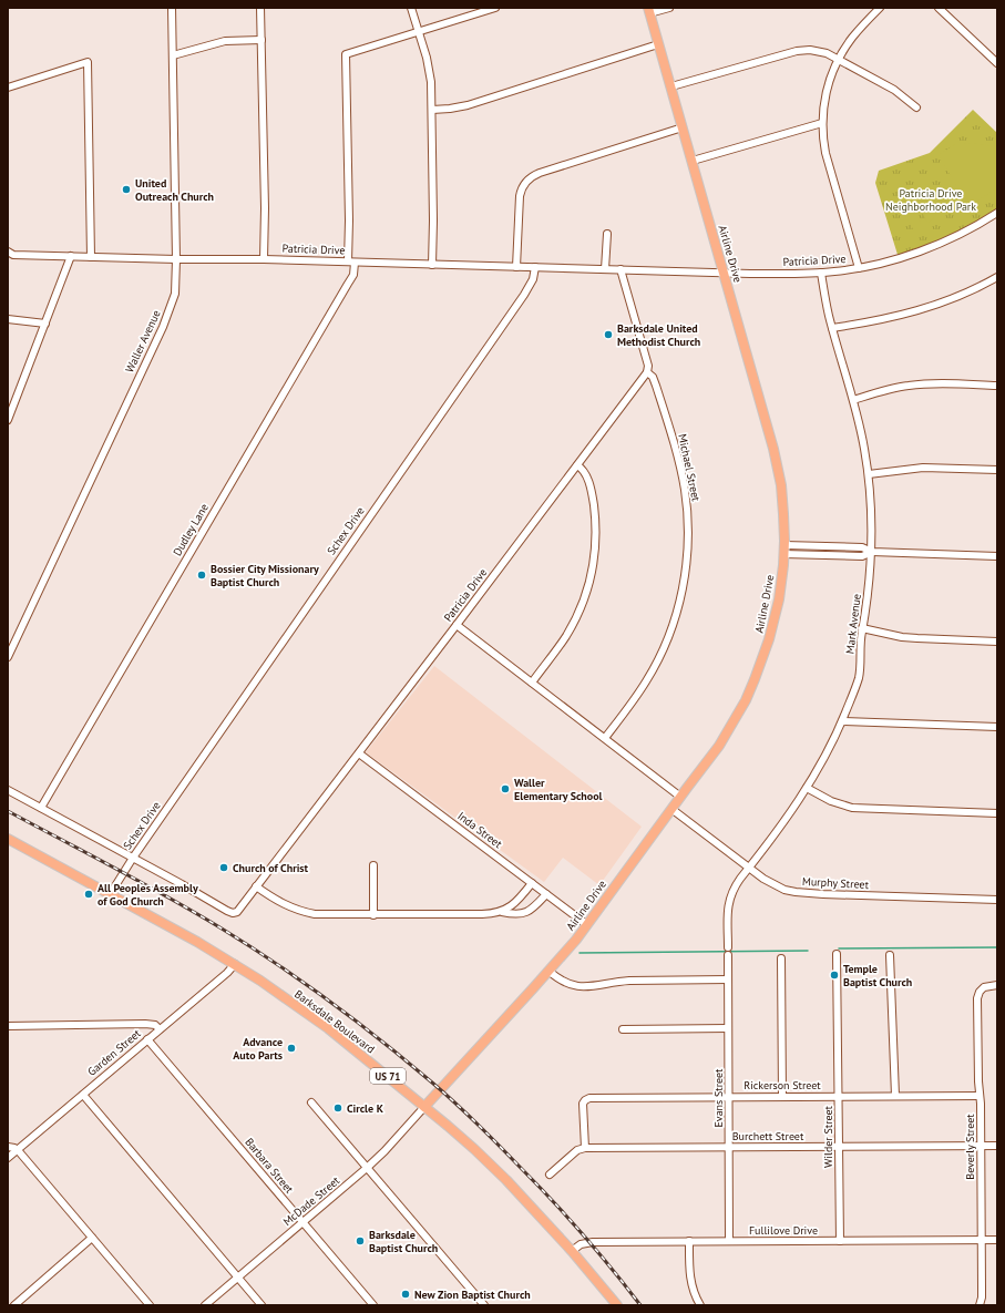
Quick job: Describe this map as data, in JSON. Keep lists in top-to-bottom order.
{
  "streets": {
    "main road": ["Airline Drive", "Barksdale Boulevard", "US 71"],
    "street": [
      "Patricia Drive",
      "Waller Avenue",
      "Michael Street",
      "Dudley Lane",
      "Schex Drive",
      "Mark Avenue",
      "Inda Street",
      "Murphy Street",
      "Garden Street",
      "Rickerson Street",
      "Evans Street",
      "Burchett Street",
      "Wilder Street",
      "Beverly Street",
      "Barbara Street",
      "McDade Street",
      "Fullilove Drive"
    ]
  },
  "crossings": [
    ["Patricia Drive", "Airline Drive"],
    ["Patricia Drive", "Waller Avenue"],
    ["Patricia Drive", "Michael Street"],
    ["Patricia Drive", "Dudley Lane"],
    ["Patricia Drive", "Schex Drive"],
    ["Patricia Drive", "Mark Avenue"],
    ["Patricia Drive", "Inda Street"],
    ["Airline Drive", "Inda Street"],
    ["Airline Drive", "Murphy Street"],
    ["Airline Drive", "Barksdale Boulevard"],
    ["Airline Drive", "McDade Street"],
    ["Schex Drive", "Barksdale Boulevard"],
    ["Mark Avenue", "Murphy Street"],
    ["Barksdale Boulevard", "Garden Street"],
    ["Barksdale Boulevard", "McDade Street"],
    ["Barksdale Boulevard", "Fullilove Drive"],
    ["Garden Street", "Barbara Street"],
    ["Rickerson Street", "Evans Street"],
    ["Rickerson Street", "Burchett Street"],
    ["Rickerson Street", "Wilder Street"],
    ["Rickerson Street", "Beverly Street"],
    ["Evans Street", "Burchett Street"],
    ["Evans Street", "Fullilove Drive"],
    ["Burchett Street", "Wilder Street"],
    ["Burchett Street", "Beverly Street"],
    ["Wilder Street", "Fullilove Drive"],
    ["Beverly Street", "Fullilove Drive"],
    ["Barbara Street", "McDade Street"]
  ],
  "parks": ["Patricia Drive Neighborhood Park"],
  "places": [
    "United Outreach Church",
    "Barksdale United Methodist Church",
    "Bossier City Missionary Baptist Church",
    "Waller Elementary School",
    "Church of Christ",
    "All Peoples Assembly of God Church",
    "Temple Baptist Church",
    "Advance Auto Parts",
    "Circle K",
    "Barksdale Baptist Church",
    "New Zion Baptist Church"
  ]
}
